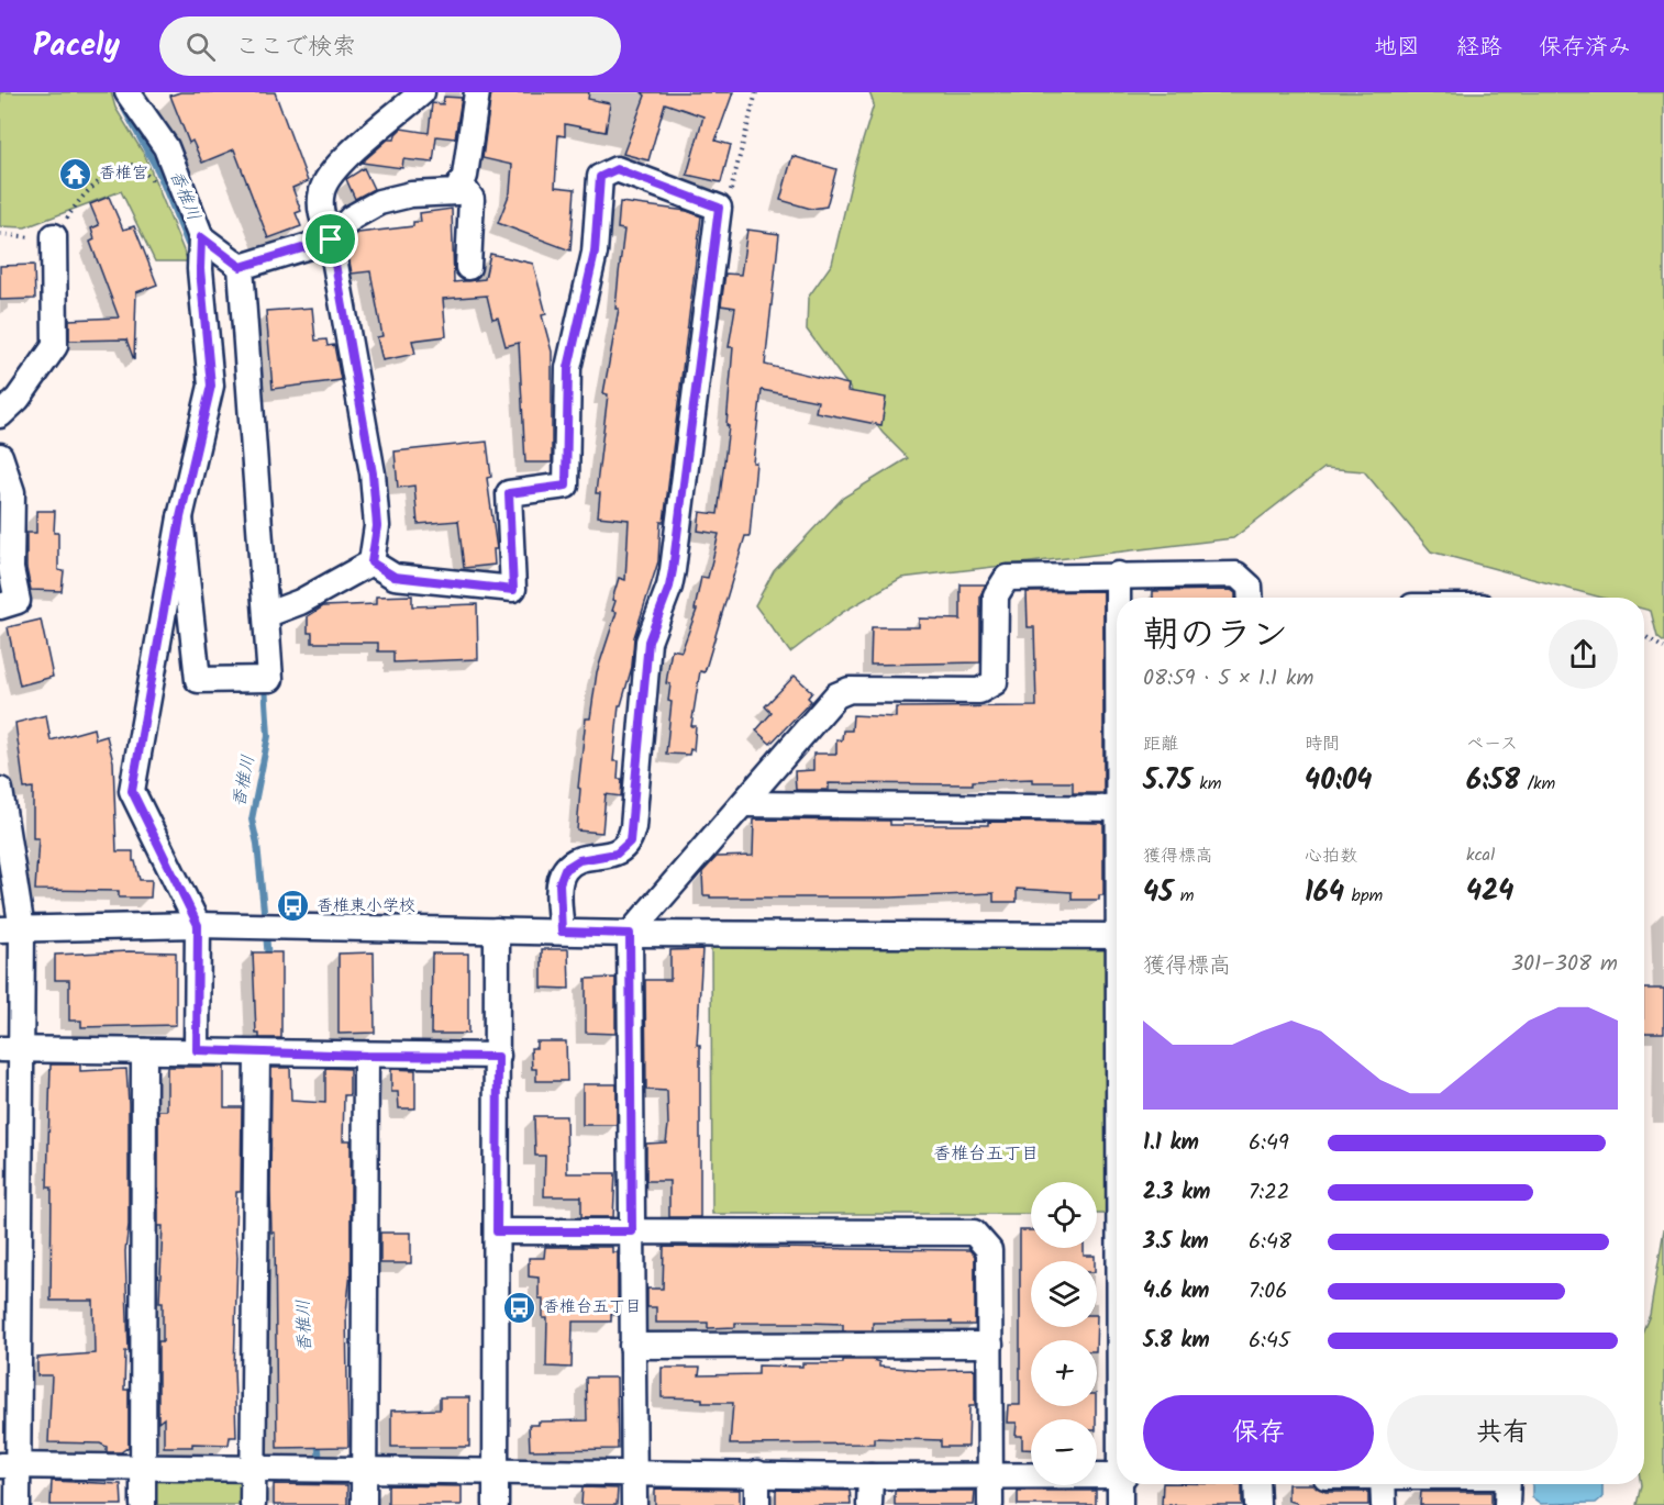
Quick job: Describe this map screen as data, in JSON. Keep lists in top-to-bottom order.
{
  "districts": ["香椎台五丁目"],
  "water": ["香椎川"],
  "places": {
    "temple": ["香椎宮"],
    "bus stop": ["香椎東小学校", "香椎台五丁目"]
  },
  "page": {
    "header": "Pacely",
    "search": "ここで検索",
    "nav": ["地図", "経路", "保存済み"],
    "heading": ["朝のラン", "08:59 · 5 × 1.1 km"],
    "stats": [
      ["距離", "5.75 km"],
      ["時間", "40:04"],
      ["ペース", "6:58 /km"],
      ["獲得標高", "45 m"],
      ["心拍数", "164 bpm"],
      ["kcal", "424"]
    ],
    "chart": ["獲得標高", "301–308 m"],
    "list": [
      {
        "name": "1.1 km",
        "note": "6:49"
      },
      {
        "name": "2.3 km",
        "note": "7:22"
      },
      {
        "name": "3.5 km",
        "note": "6:48"
      },
      {
        "name": "4.6 km",
        "note": "7:06"
      },
      {
        "name": "5.8 km",
        "note": "6:45"
      }
    ],
    "map_buttons": ["+", "−"],
    "buttons": ["保存", "共有"]
  }
}
